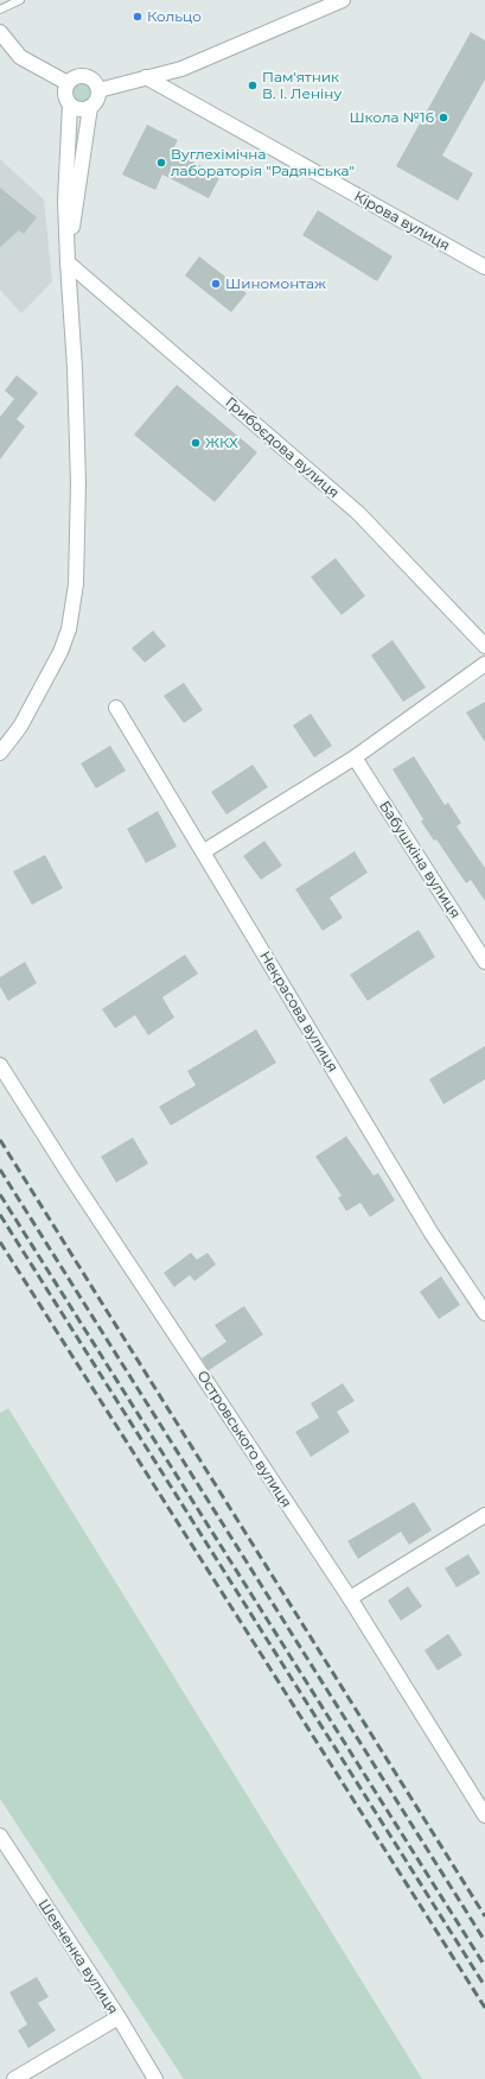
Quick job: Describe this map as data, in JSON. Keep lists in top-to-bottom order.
{
  "streets": {
    "street": [
      "Кірова вулиця",
      "Грибоєдова вулиця",
      "Бабушкіна вулиця",
      "Некрасова вулиця",
      "Островського вулиця",
      "Шевченка вулиця"
    ]
  },
  "places": [
    "Кольцо",
    "Пам'ятник В. І. Леніну",
    "Школа №16",
    "Вуглехімічна лабораторія \"Радянська\"",
    "Шиномонтаж",
    "ЖКХ"
  ]
}
